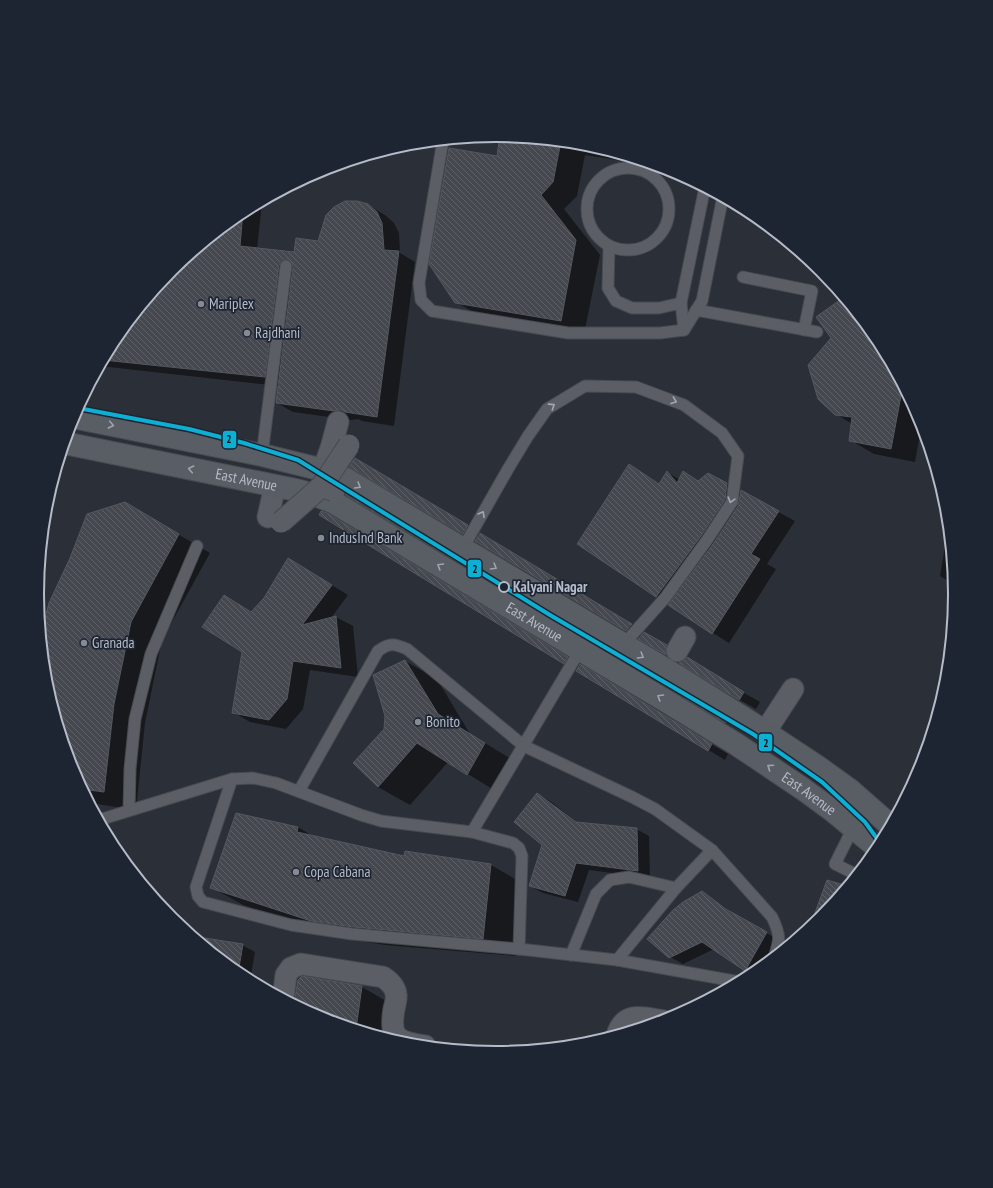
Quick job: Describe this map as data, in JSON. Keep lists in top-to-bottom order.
{
  "streets": {
    "main road": ["East Avenue"]
  },
  "places": [
    "Mariplex",
    "Rajdhani",
    "IndusInd Bank",
    "Kalyani Nagar",
    "Granada",
    "Bonito",
    "Copa Cabana"
  ],
  "lines": ["transit line 2"]
}
